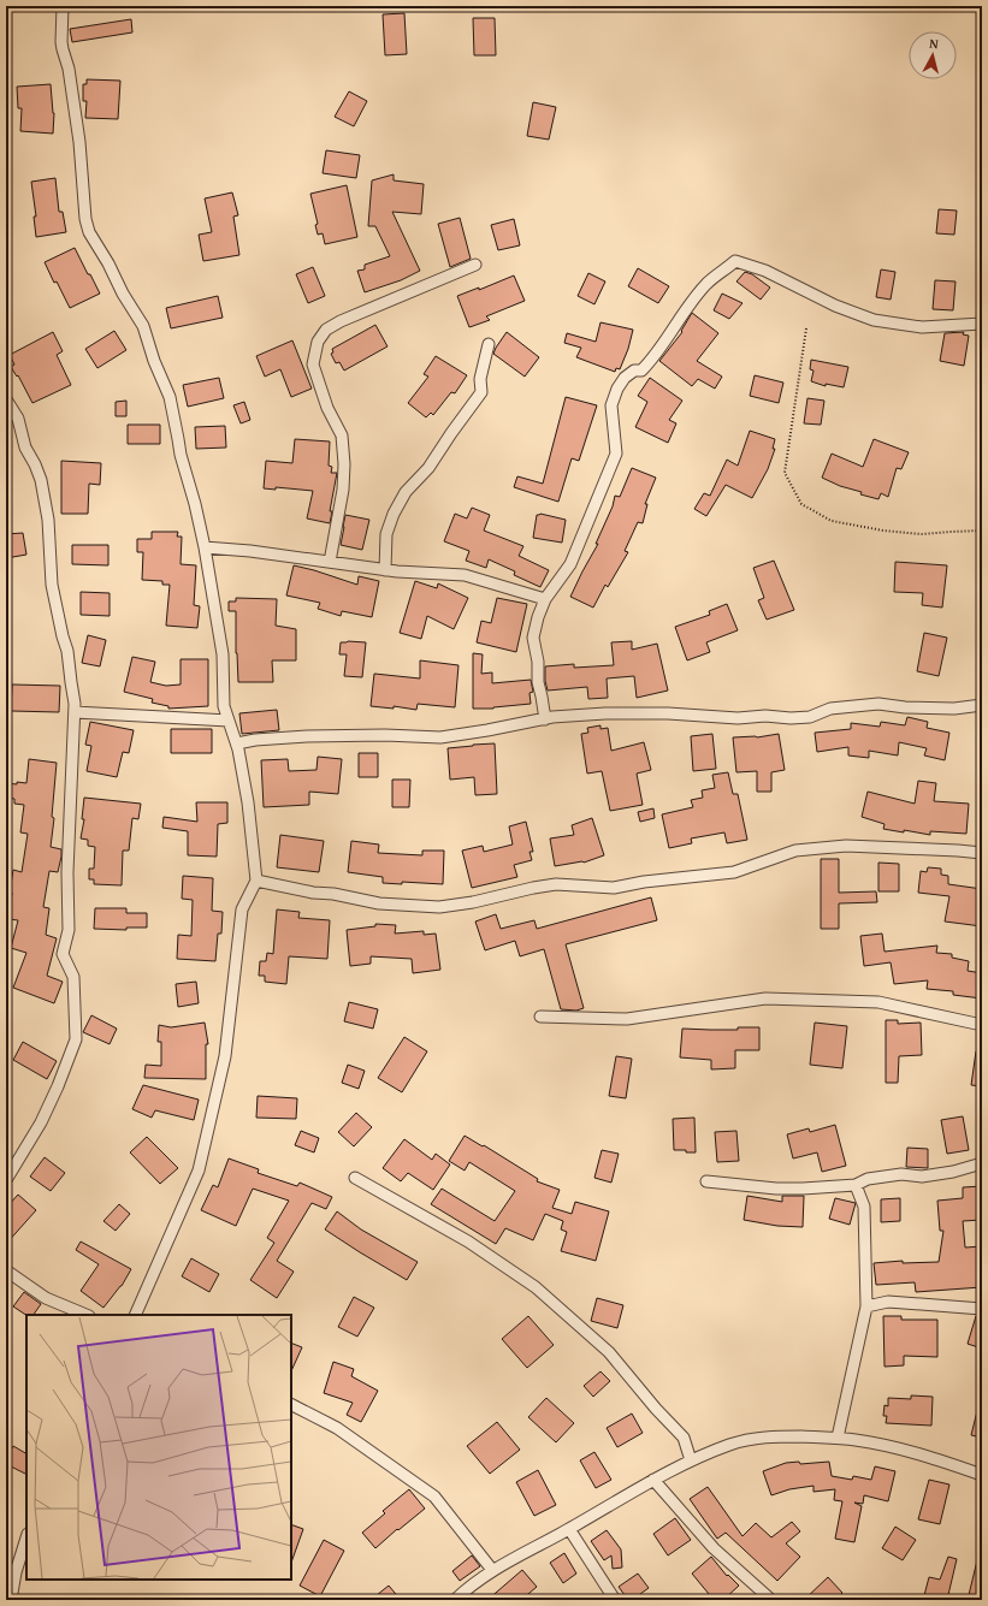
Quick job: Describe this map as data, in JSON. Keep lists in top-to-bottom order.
{
  "north": "top"
}
